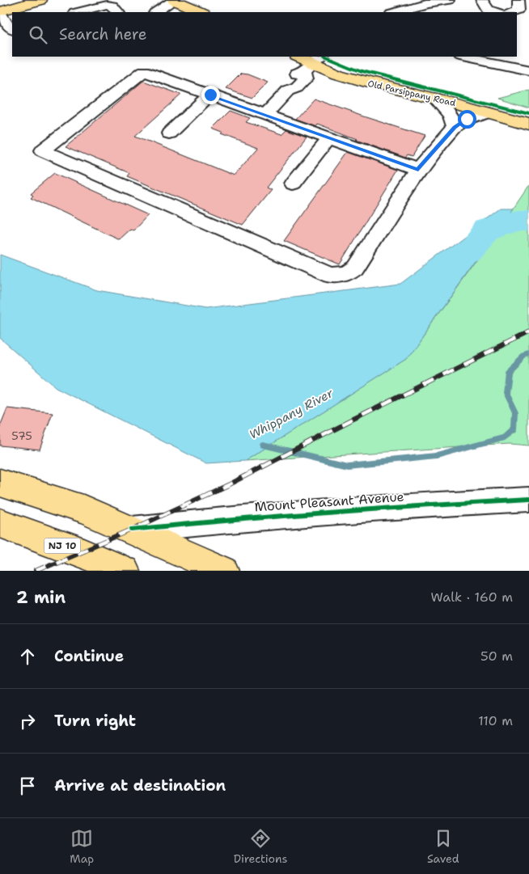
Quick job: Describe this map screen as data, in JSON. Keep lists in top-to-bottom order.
{
  "streets": {
    "main road": ["Old Parsippany Road", "NJ 10"],
    "street": ["Mount Pleasant Avenue"]
  },
  "water": ["Whippany River"],
  "house_numbers": ["575"],
  "page": {
    "search": "Search here",
    "heading": ["2 min", "Walk · 160 m"],
    "list": [
      ["Continue", "50 m"],
      ["Turn right", "110 m"],
      "Arrive at destination"
    ],
    "nav": ["Map", "Directions", "Saved"]
  }
}
